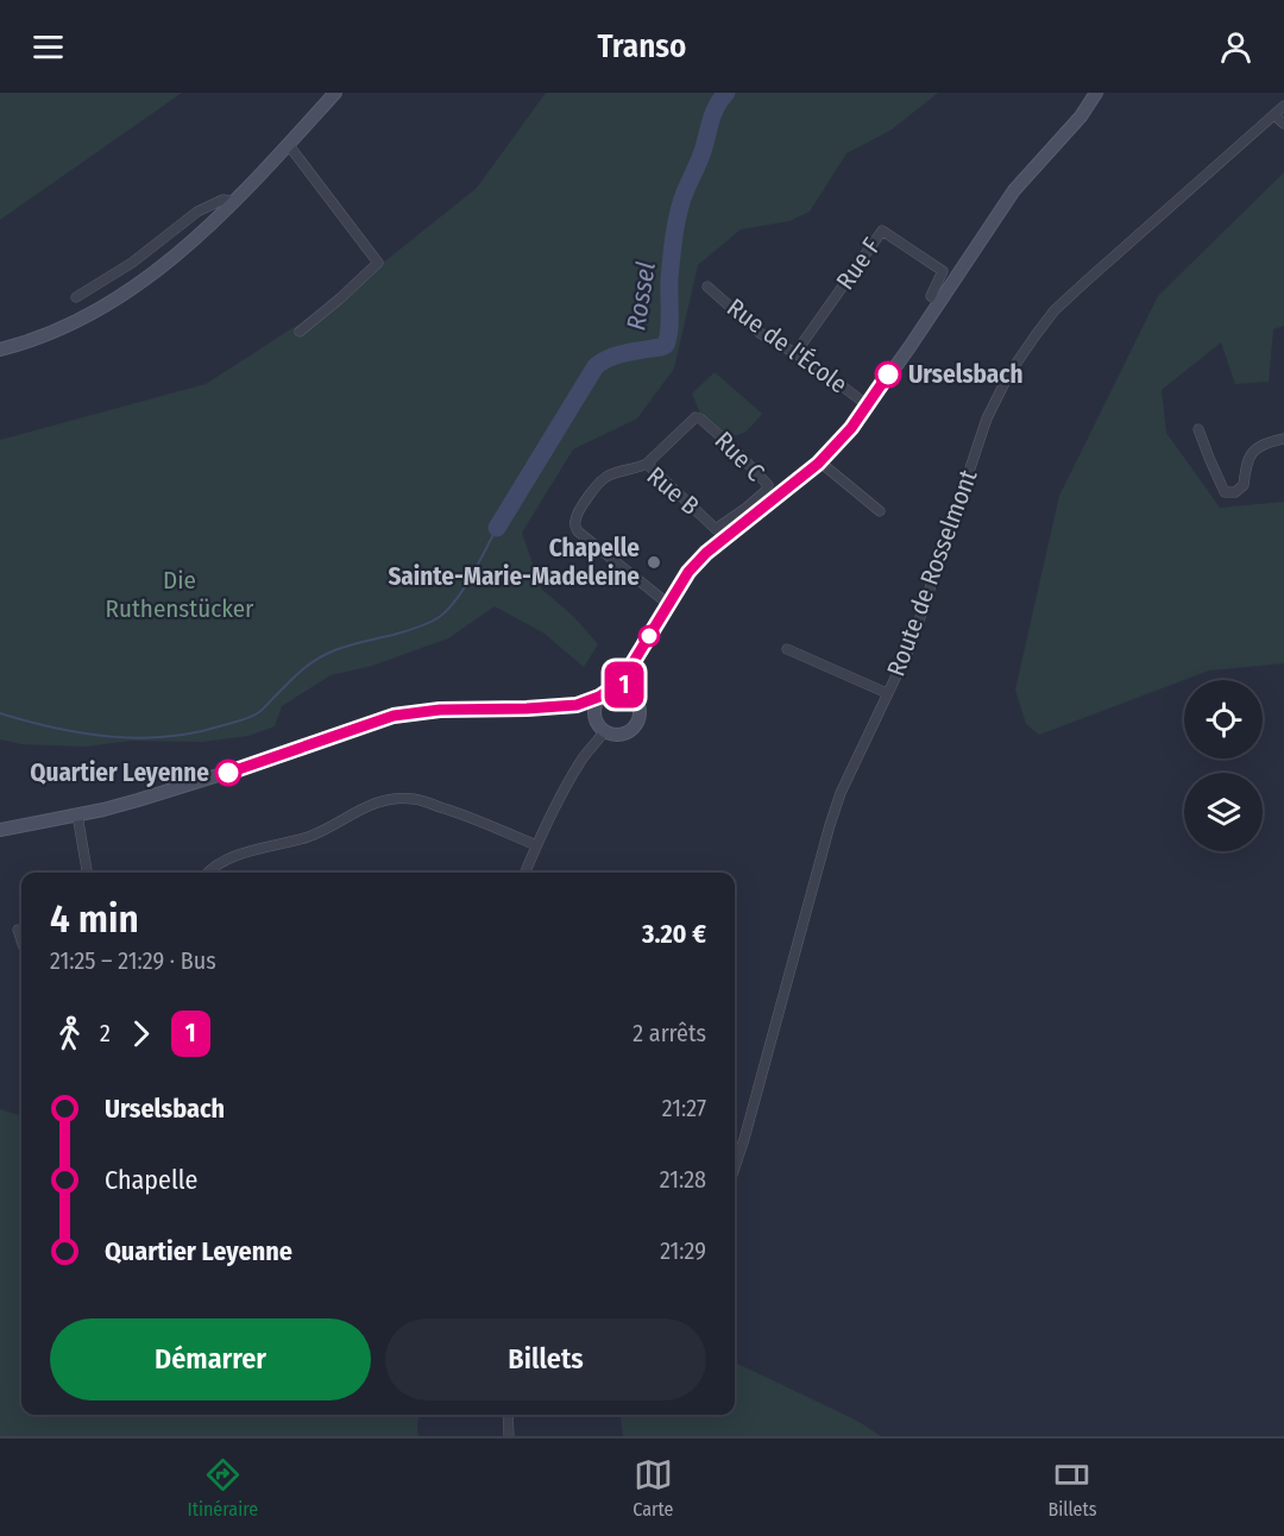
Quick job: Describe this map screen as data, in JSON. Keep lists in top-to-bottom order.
{
  "streets": {
    "street": [
      "Rue F",
      "Rue de l'École",
      "Rue C",
      "Rue B",
      "Route de Rosselmont"
    ]
  },
  "crossings": [
    ["Rue F", "Rue de l'École"],
    ["Rue C", "Rue B"]
  ],
  "water": ["Rossel"],
  "parks": ["Die Ruthenstücker"],
  "places": ["Urselsbach", "Chapelle Sainte-Marie-Madeleine", "Quartier Leyenne"],
  "lines": ["bus line 1"],
  "page": {
    "header": "Transo",
    "on_map": "1",
    "heading": ["4 min", "21:25 – 21:29 · Bus", "3.20 €"],
    "legs": ["2", "1", "2 arrêts"],
    "list": [
      {
        "name": "Urselsbach",
        "value": "21:27"
      },
      {
        "name": "Chapelle",
        "value": "21:28"
      },
      {
        "name": "Quartier Leyenne",
        "value": "21:29"
      }
    ],
    "buttons": ["Démarrer", "Billets"],
    "tabs": ["Itinéraire", "Carte", "Billets"]
  }
}
